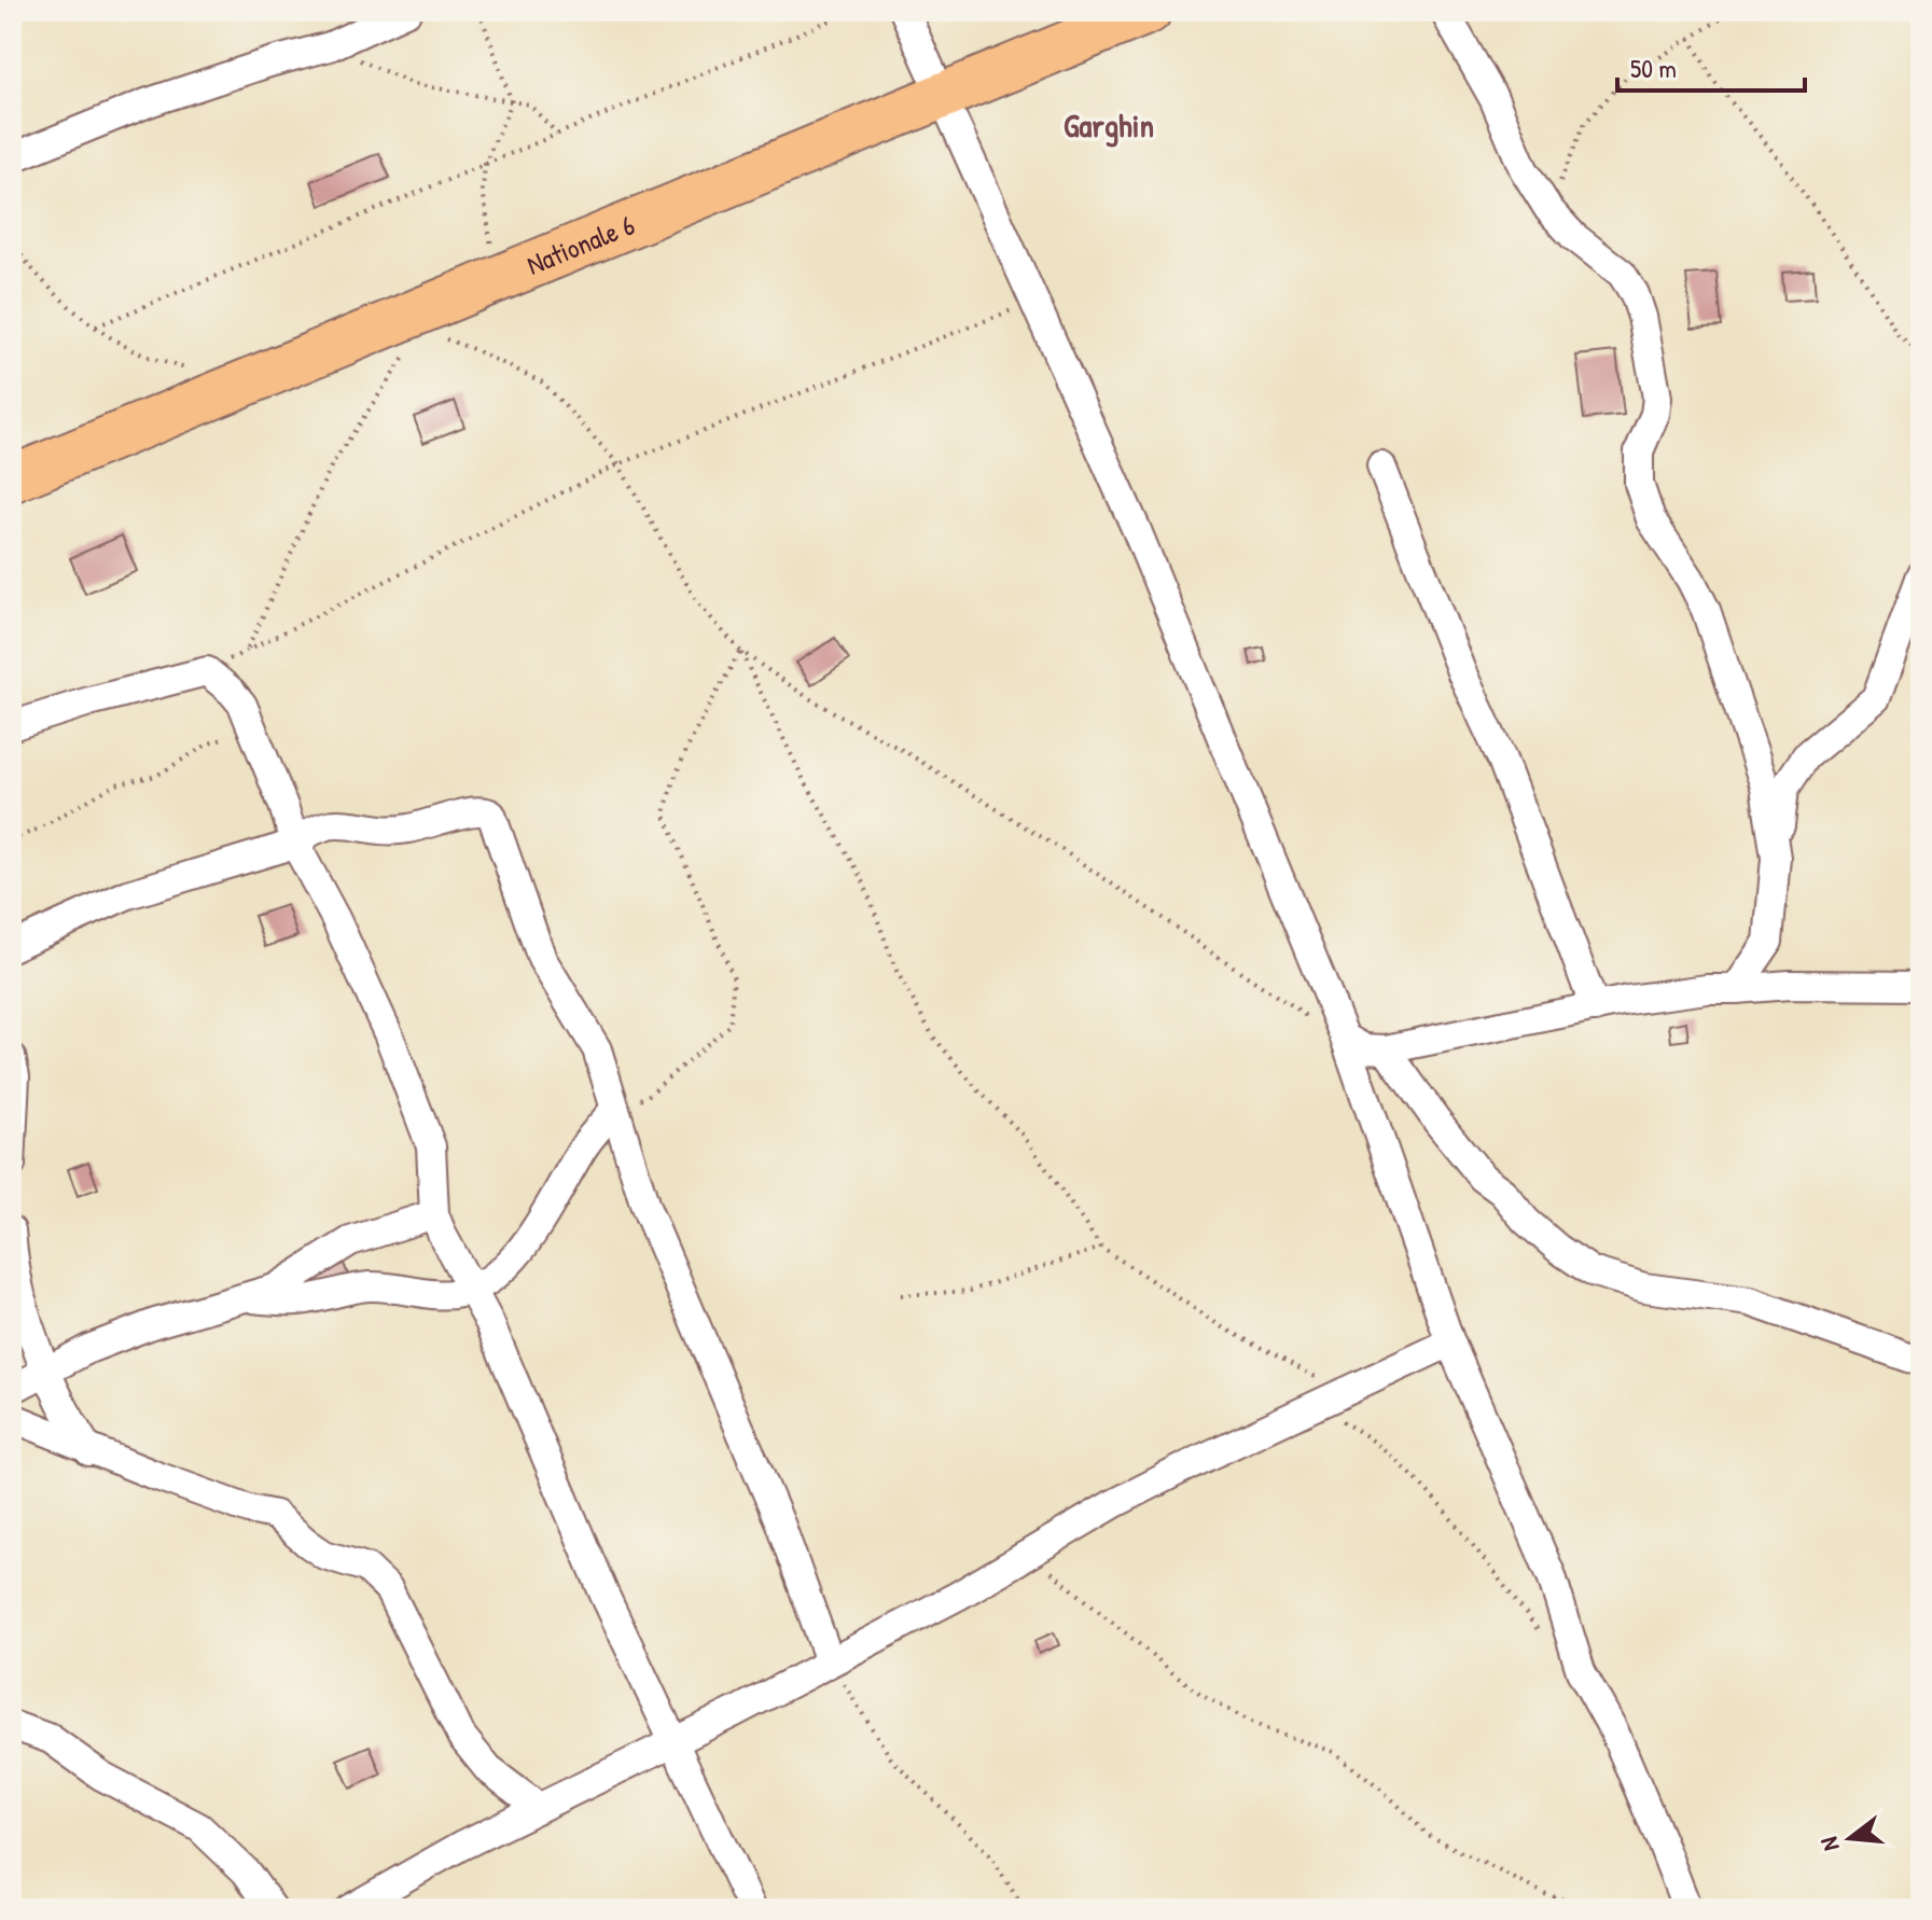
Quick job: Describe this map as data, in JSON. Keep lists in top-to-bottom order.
{
  "streets": {
    "main road": ["Nationale 6"]
  },
  "districts": ["Garghin"],
  "scale_bar": "50 m",
  "north": "left"
}
